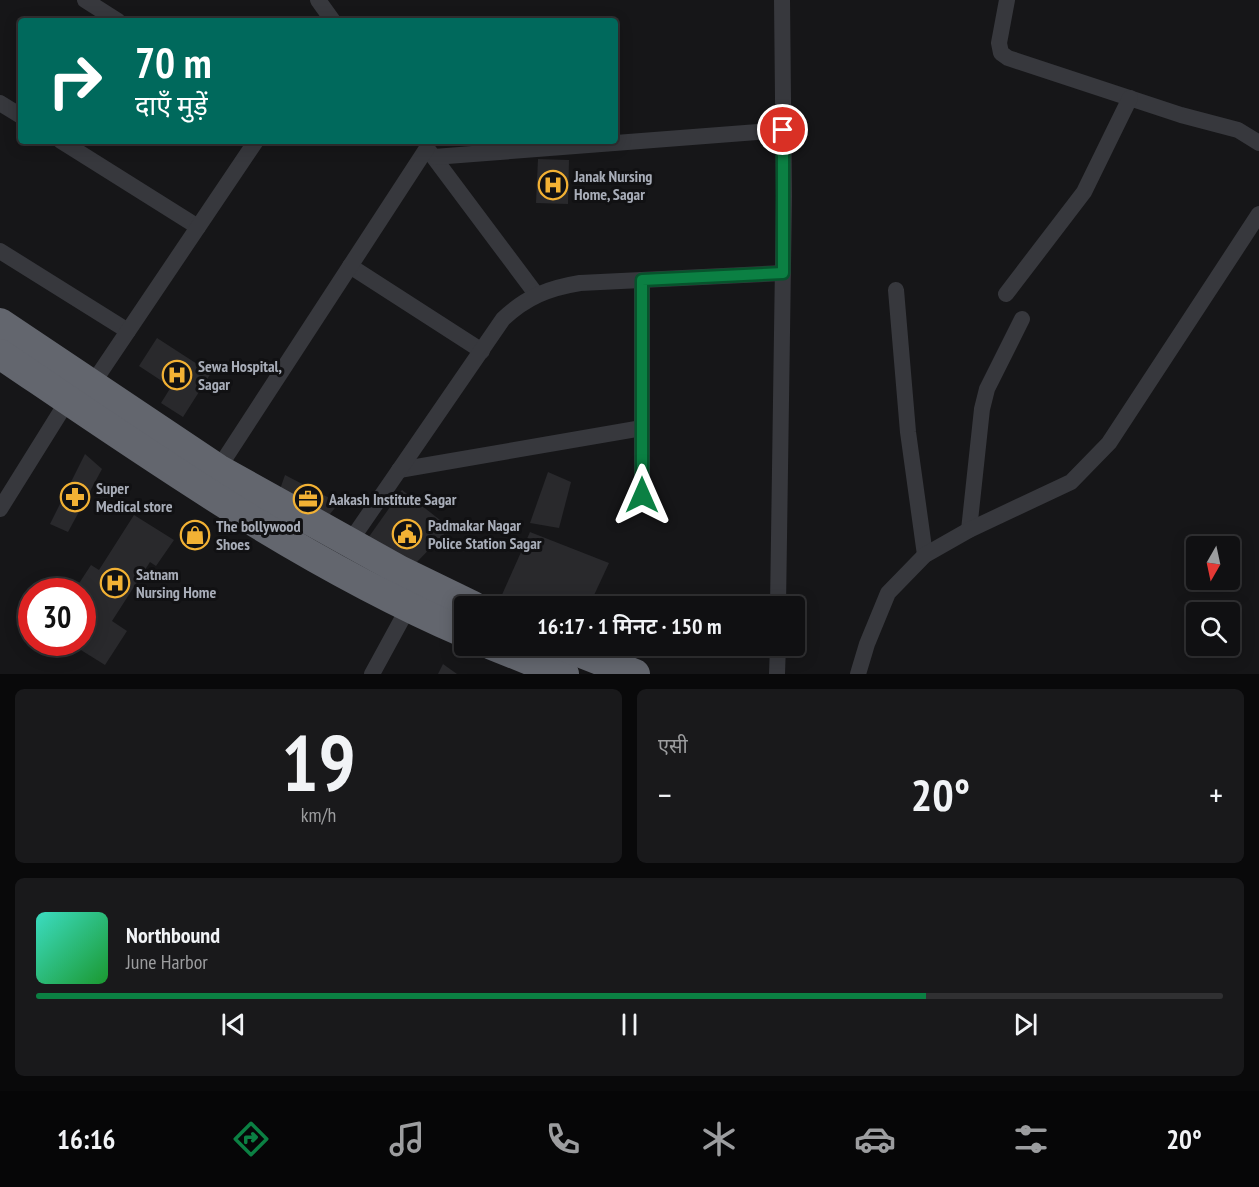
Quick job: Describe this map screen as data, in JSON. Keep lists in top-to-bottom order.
{
  "places": {
    "hospital": ["Janak Nursing Home, Sagar", "Sewa Hospital, Sagar", "Satnam Nursing Home"],
    "pharmacy": ["Super Medical store"],
    "office": ["Aakash Institute Sagar"],
    "public building": ["Padmakar Nagar Police Station Sagar"],
    "shop": ["The bollywood Shoes"]
  },
  "north": "bottom",
  "page": {
    "turn": ["70 m", "दाएँ मुड़ें"],
    "limit": "30",
    "trip": "16:17 · 1 मिनट · 150 m",
    "tile": [
      ["19", "km/h"],
      "एसी"
    ],
    "heat": ["−", "20°", "+"],
    "song": ["Northbound", "June Harbor"],
    "tabs": ["16:16", "20°"]
  }
}
